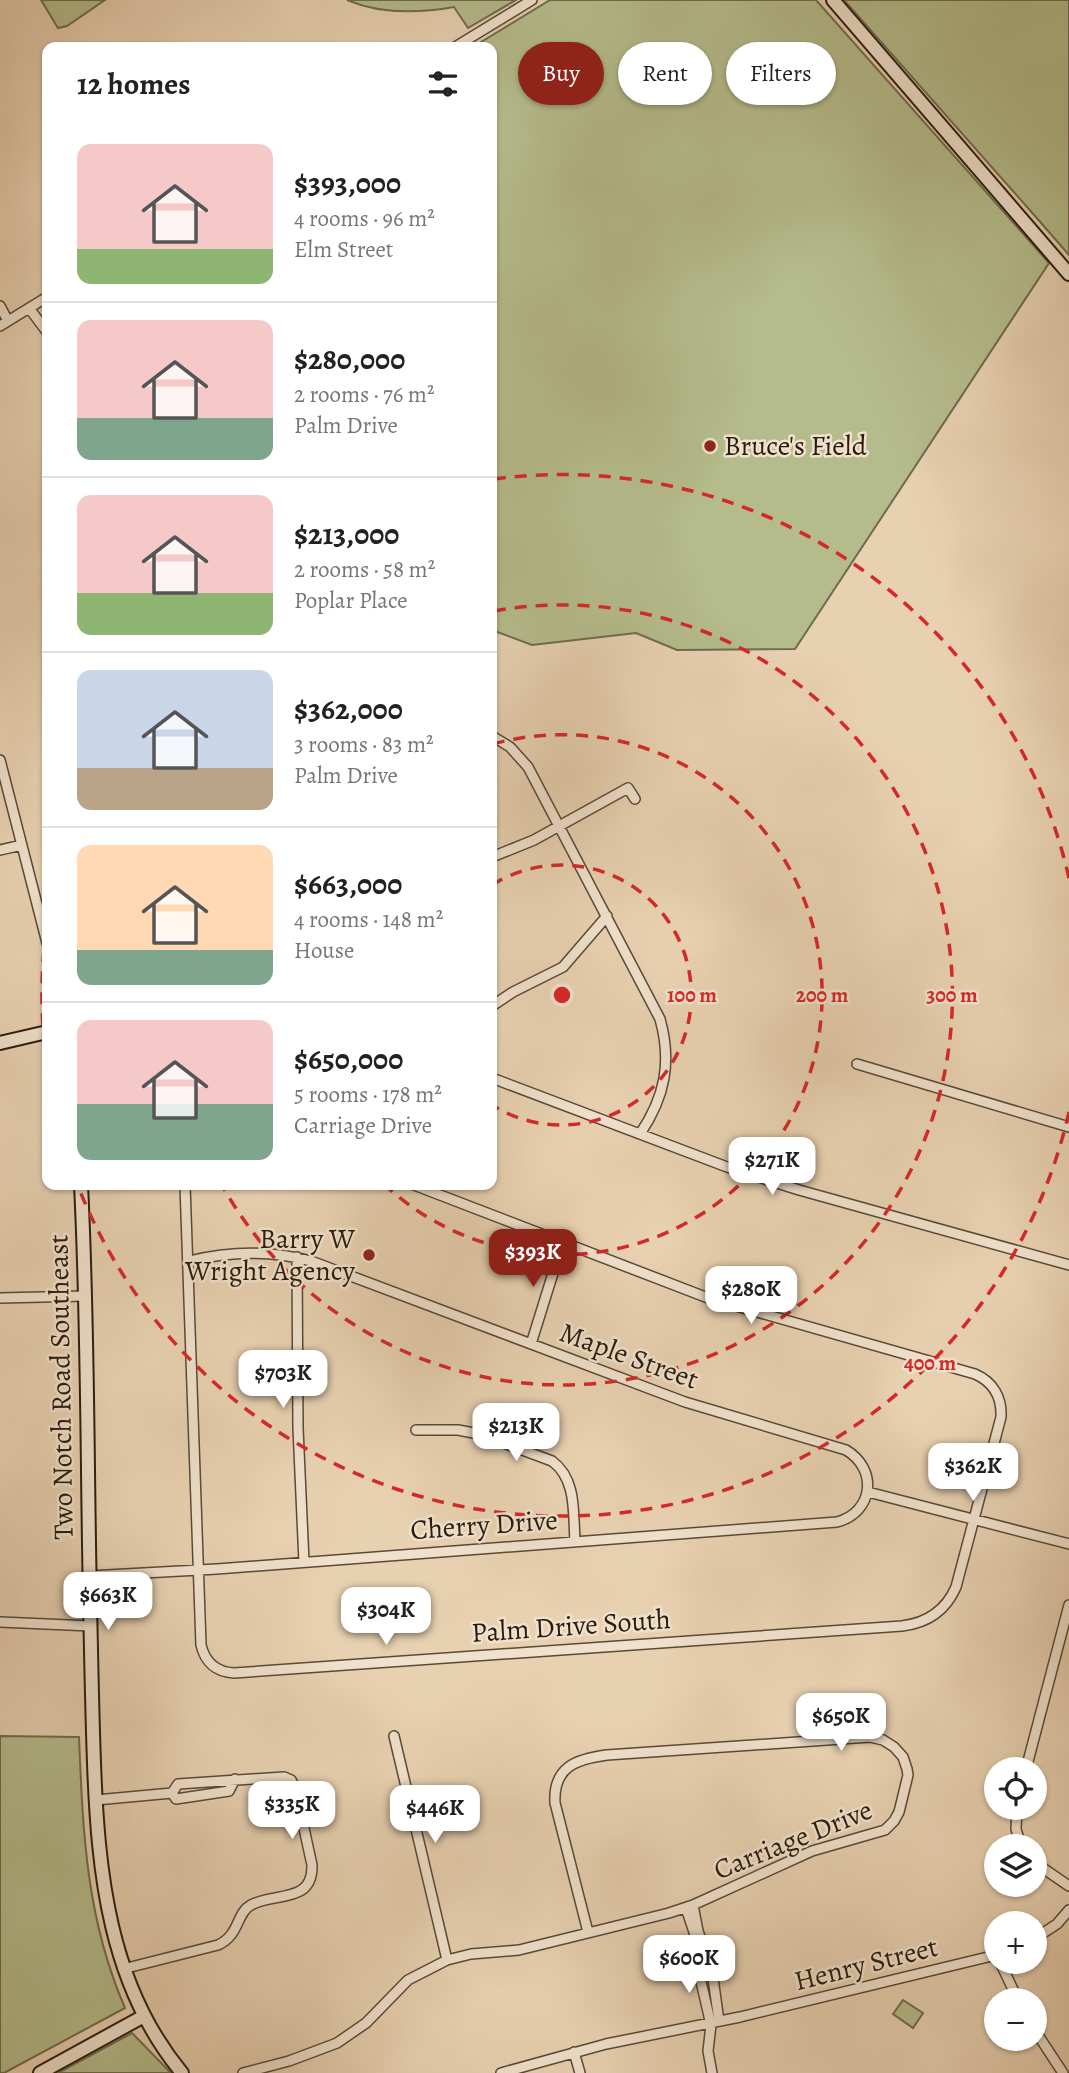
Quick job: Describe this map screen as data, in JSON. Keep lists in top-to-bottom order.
{
  "streets": {
    "street": [
      "Maple Street",
      "Two Notch Road Southeast",
      "Cherry Drive",
      "Palm Drive South",
      "Carriage Drive",
      "Henry Street"
    ]
  },
  "crossings": [
    ["Maple Street", "Cherry Drive"],
    ["Maple Street", "Palm Drive South"],
    ["Two Notch Road Southeast", "Cherry Drive"],
    ["Cherry Drive", "Palm Drive South"]
  ],
  "places": ["Bruce's Field", "Barry W Wright Agency"],
  "page": {
    "chip": ["Buy", "Rent", "Filters"],
    "heading": "12 homes",
    "list": [
      {
        "name": "$393,000",
        "note": "4 rooms · 96 m² · Elm Street"
      },
      {
        "name": "$280,000",
        "note": "2 rooms · 76 m² · Palm Drive"
      },
      {
        "name": "$213,000",
        "note": "2 rooms · 58 m² · Poplar Place"
      },
      {
        "name": "$362,000",
        "note": "3 rooms · 83 m² · Palm Drive"
      },
      {
        "name": "$663,000",
        "note": "4 rooms · 148 m² · House"
      },
      {
        "name": "$650,000",
        "note": "5 rooms · 178 m² · Carriage Drive"
      }
    ],
    "price": [
      "$271K",
      "$393K",
      "$280K",
      "$703K",
      "$213K",
      "$362K",
      "$663K",
      "$304K",
      "$650K",
      "$335K",
      "$446K",
      "$600K"
    ],
    "map_buttons": ["+", "−"]
  },
  "rings": [
    "100 m",
    "200 m",
    "300 m",
    "400 m"
  ]
}
